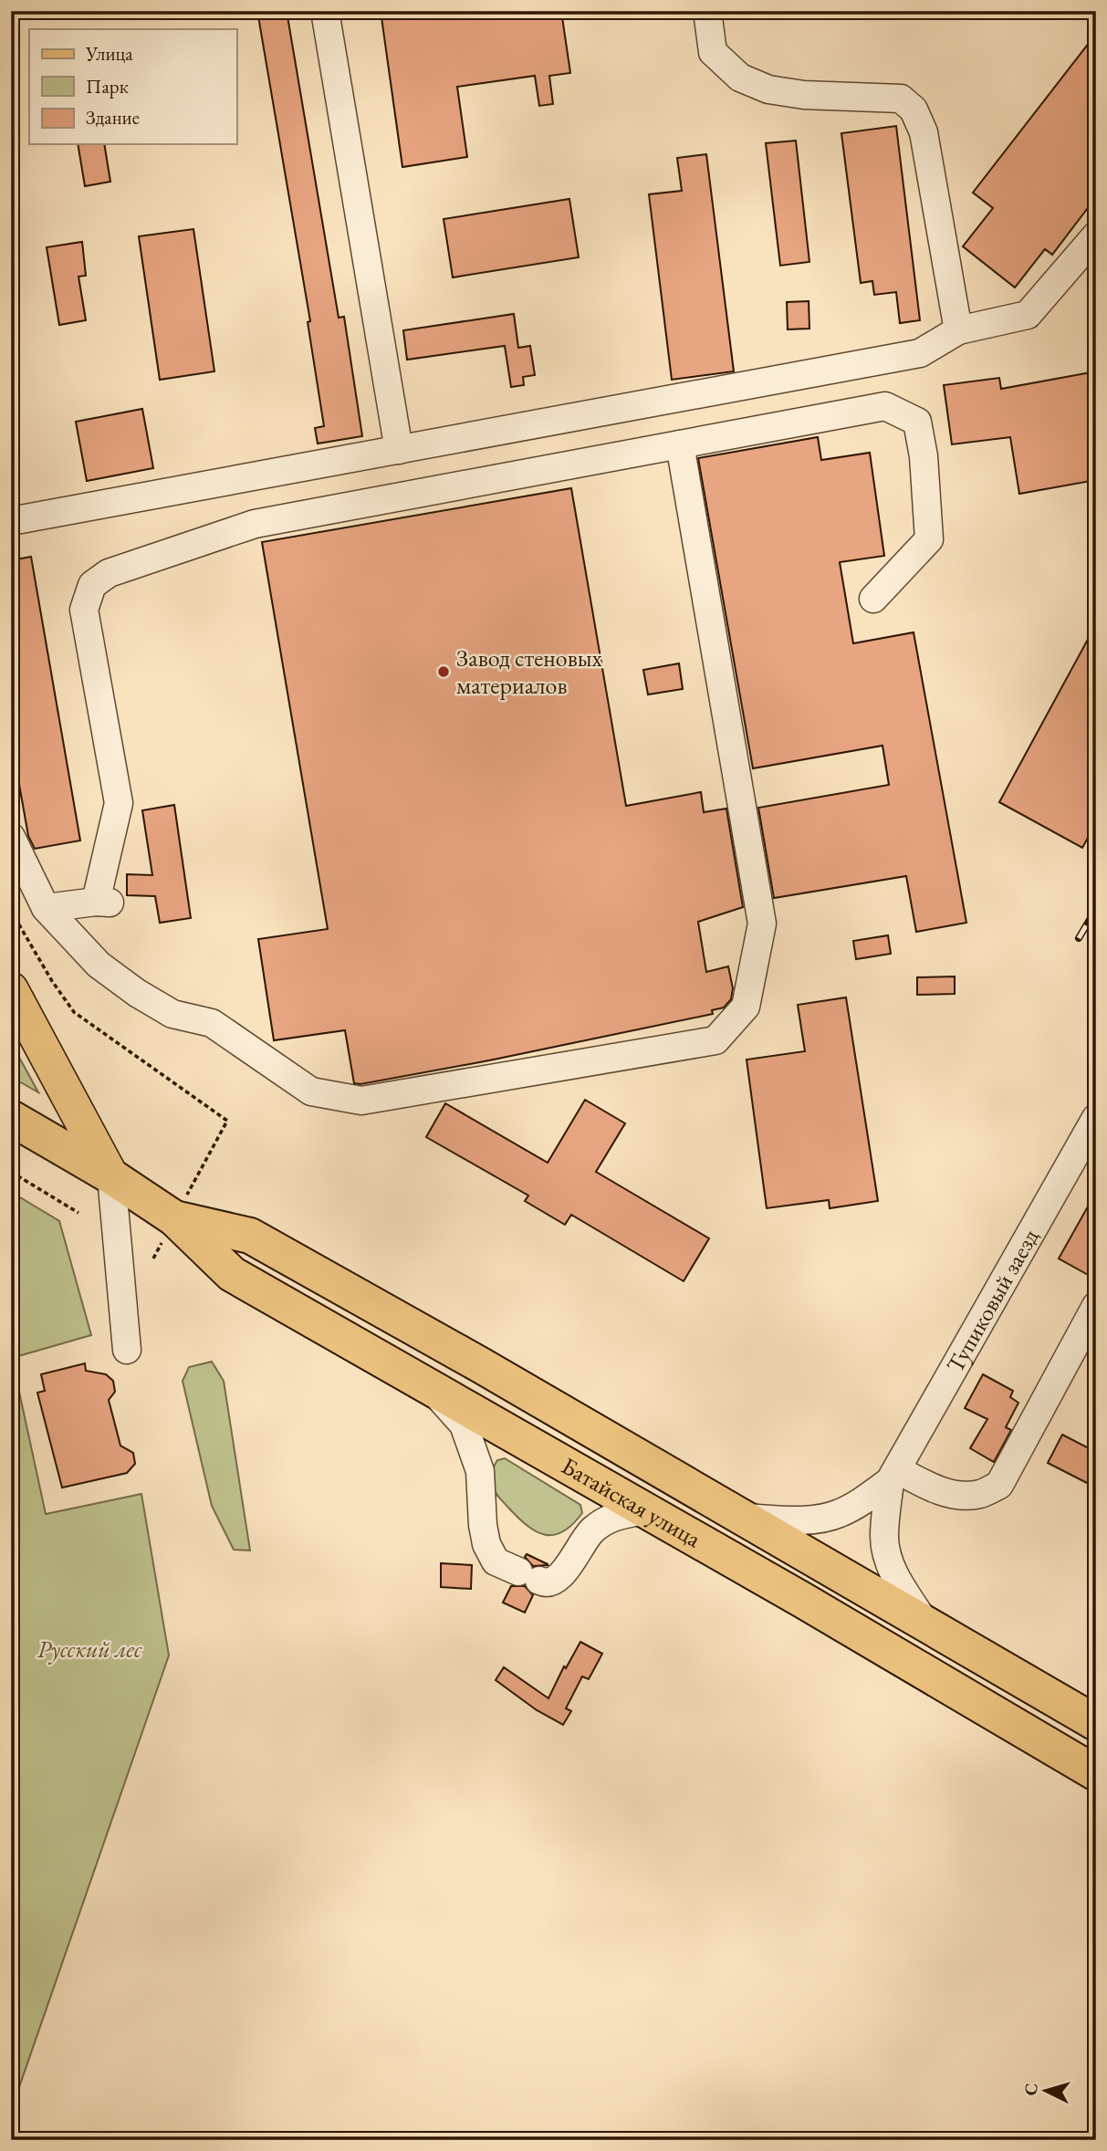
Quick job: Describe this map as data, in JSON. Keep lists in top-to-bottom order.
{
  "streets": {
    "highway": ["Батайская улица"],
    "street": ["Тупиковый заезд"]
  },
  "parks": ["Русский лес"],
  "places": ["Завод стеновых материалов"],
  "legend": ["Улица", "Парк", "Здание"],
  "north": "left"
}
